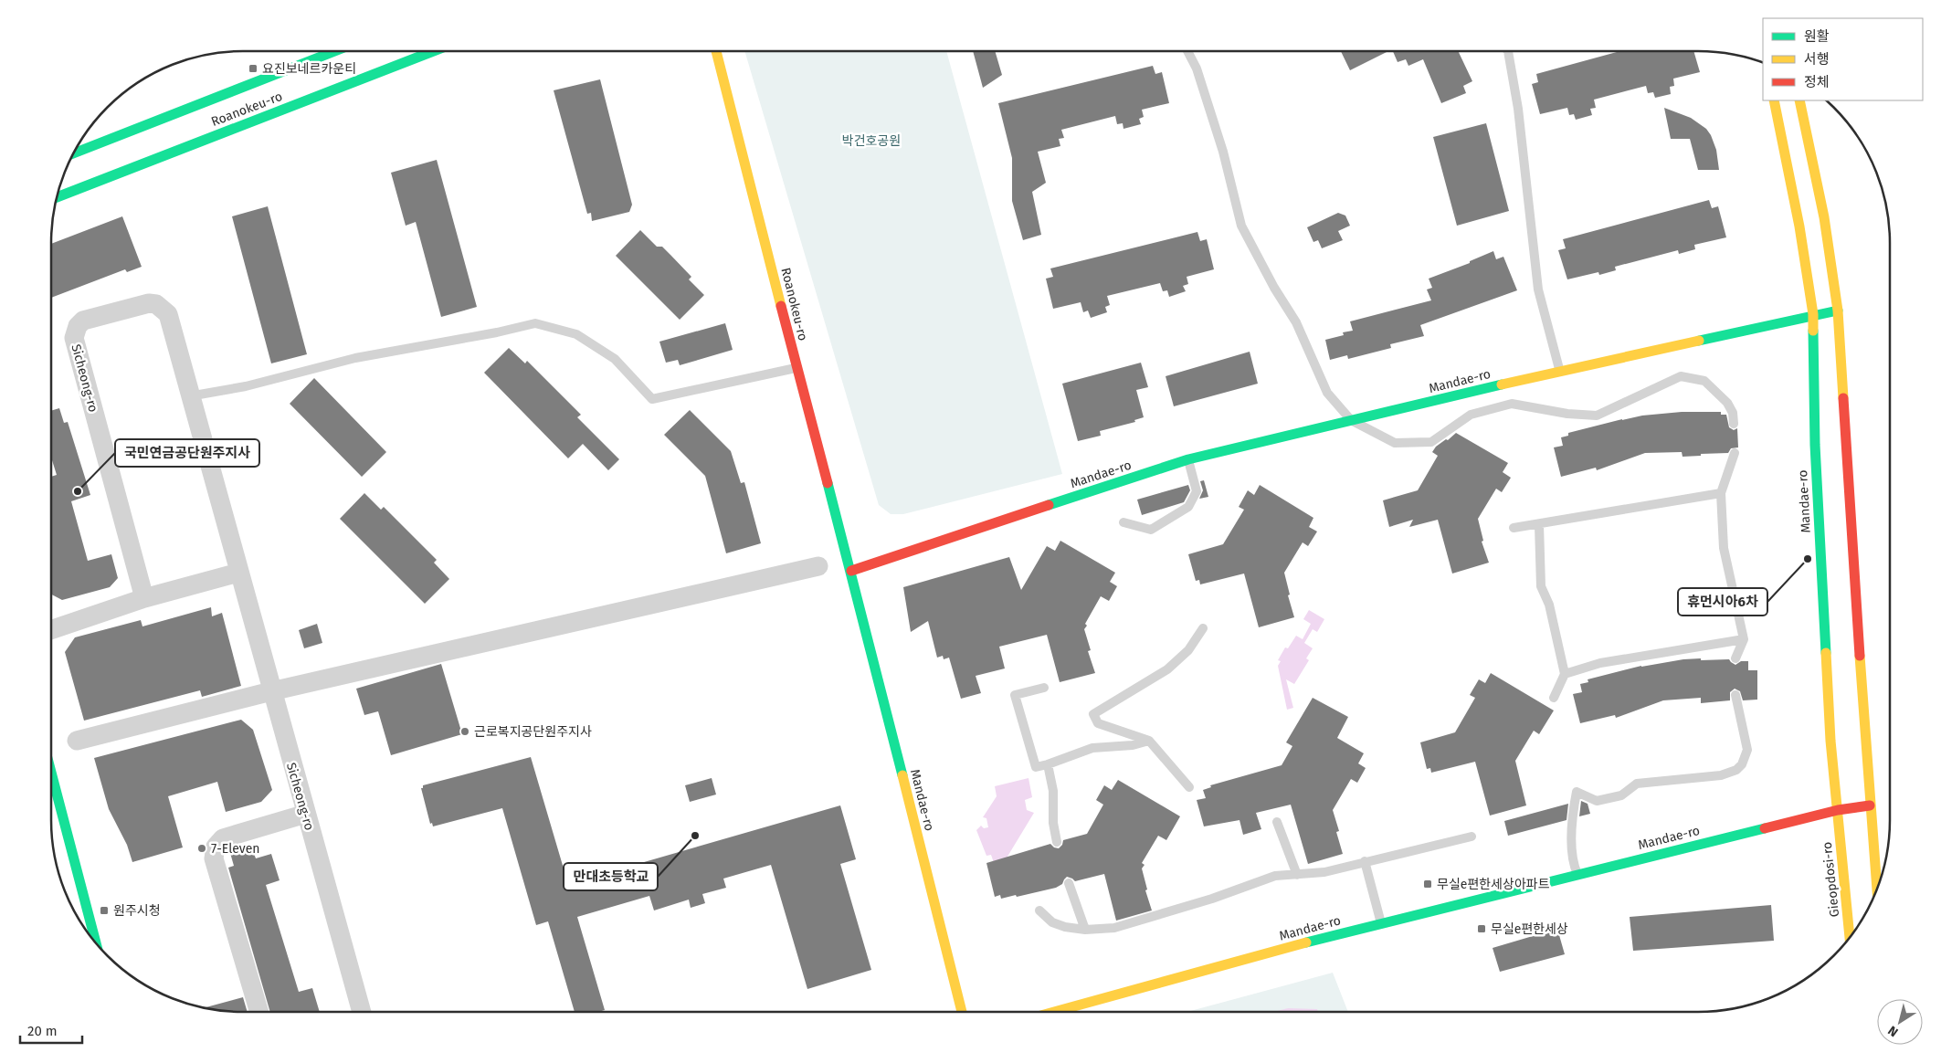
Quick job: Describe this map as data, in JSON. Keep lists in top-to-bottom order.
{
  "streets": {
    "street": [
      "Roanokeu-ro",
      "Sicheong-ro",
      "Mandae-ro",
      "Gieopdosi-ro"
    ]
  },
  "crossings": [
    ["Roanokeu-ro", "Mandae-ro"],
    ["Mandae-ro", "Gieopdosi-ro"]
  ],
  "parks": ["박건호공원"],
  "places": {
    "transit": [
      "요진보네르카운티",
      "무실e편한세상아파트",
      "원주시청",
      "무실e편한세상"
    ],
    "other": [
      "국민연금공단원주지사",
      "휴먼시아6차",
      "근로복지공단원주지사",
      "만대초등학교",
      "7-Eleven"
    ]
  },
  "legend": ["원활", "서행", "정체"],
  "scale_bar": "20 m",
  "north": "bottom left"
}
